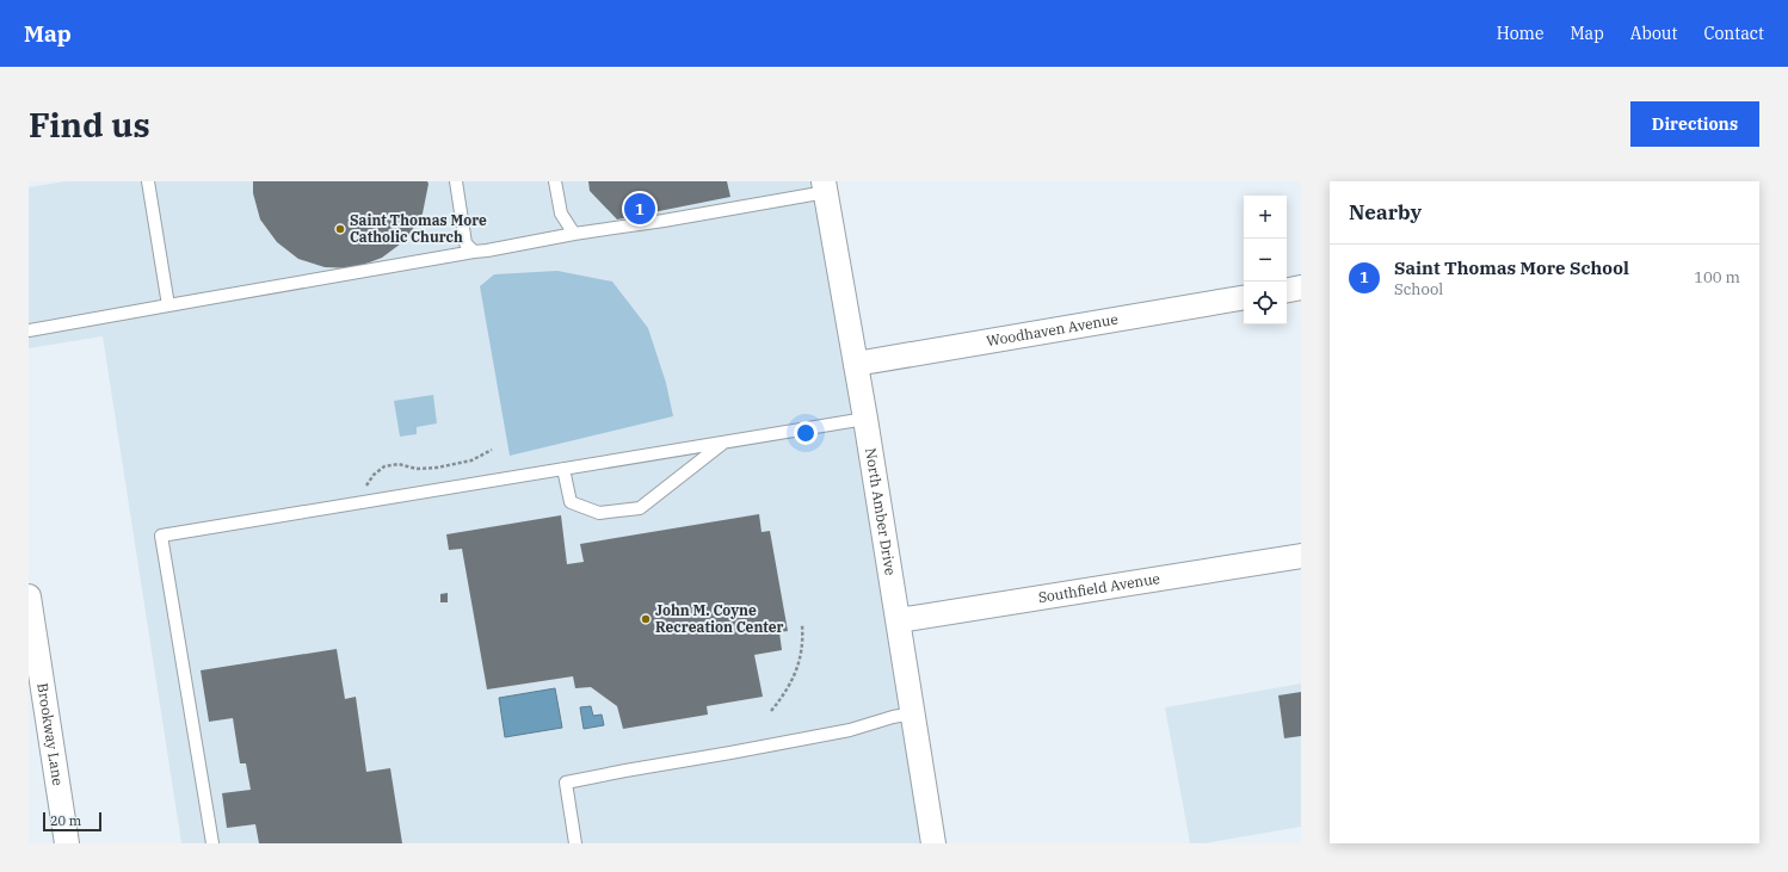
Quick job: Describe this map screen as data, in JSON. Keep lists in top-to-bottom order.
{
  "streets": {
    "street": [
      "Woodhaven Avenue",
      "North Amber Drive",
      "Southfield Avenue",
      "Brookway Lane"
    ]
  },
  "crossings": [
    ["Woodhaven Avenue", "North Amber Drive"],
    ["North Amber Drive", "Southfield Avenue"]
  ],
  "places": ["Saint Thomas More Catholic Church", "John M. Coyne Recreation Center"],
  "scale_bar": "20 m",
  "page": {
    "header": "Map",
    "nav": [
      "Home",
      "Map",
      "About",
      "Contact"
    ],
    "buttons": "Directions",
    "title": "Find us",
    "heading": "Nearby",
    "pins": "1",
    "map_buttons": ["+", "−"],
    "list": [
      {
        "mark": "1",
        "name": "Saint Thomas More School",
        "note": "School",
        "value": "100 m"
      }
    ],
    "scale": "20 m"
  }
}
